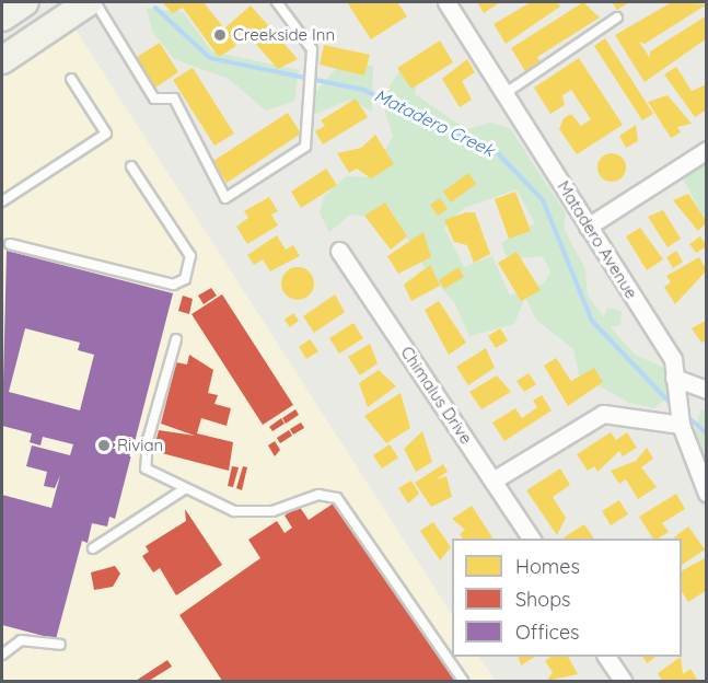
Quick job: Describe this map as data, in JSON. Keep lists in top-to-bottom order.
{
  "streets": {
    "street": ["Matadero Avenue", "Chimalus Drive"]
  },
  "water": ["Matadero Creek"],
  "places": ["Creekside Inn", "Rivian"],
  "legend": ["Homes", "Shops", "Offices"]
}
